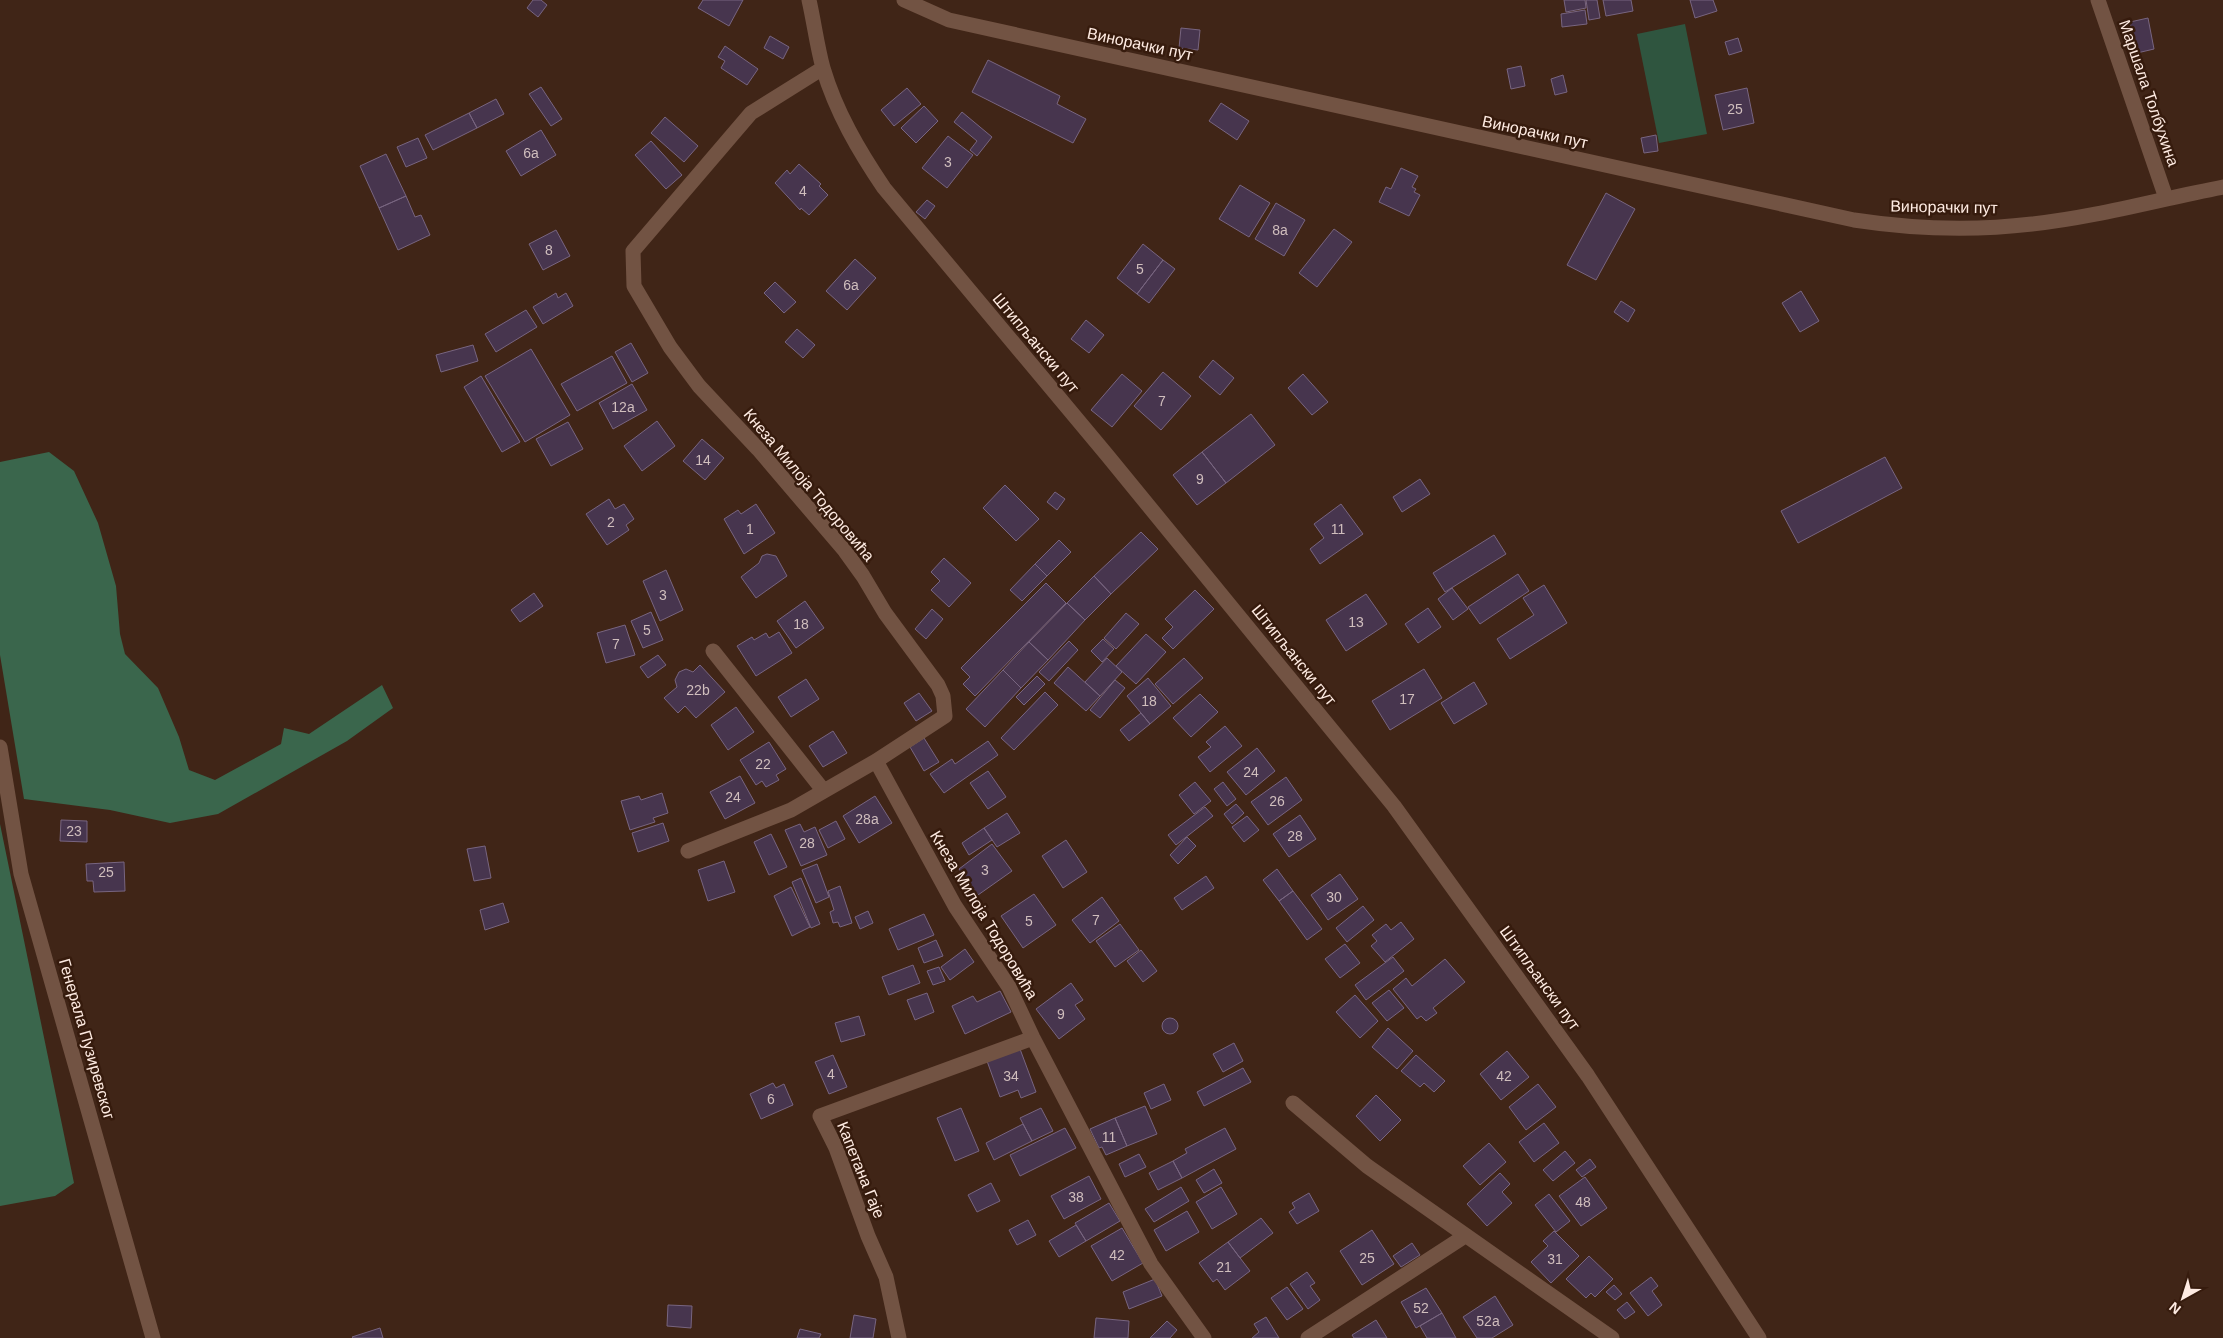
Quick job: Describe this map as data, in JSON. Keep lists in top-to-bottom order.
{
  "streets": {
    "street": [
      "Винорачки пут",
      "Маршала Толбухина",
      "Штипљански пут",
      "Кнеза Милоја Тодоровића",
      "Генерала Пузиревског",
      "Капетана Гаје"
    ]
  },
  "crossings": [
    ["Винорачки пут", "Маршала Толбухина"],
    ["Штипљански пут", "Кнеза Милоја Тодоровића"],
    ["Кнеза Милоја Тодоровића", "Капетана Гаје"]
  ],
  "house_numbers": [
    "25",
    "6a",
    "3",
    "4",
    "8a",
    "8",
    "5",
    "6a",
    "7",
    "12a",
    "14",
    "9",
    "2",
    "1",
    "11",
    "3",
    "13",
    "18",
    "5",
    "7",
    "22b",
    "17",
    "18",
    "22",
    "24",
    "24",
    "26",
    "28a",
    "23",
    "28",
    "28",
    "3",
    "25",
    "30",
    "7",
    "5",
    "9",
    "4",
    "34",
    "42",
    "6",
    "11",
    "38",
    "48",
    "42",
    "25",
    "31",
    "21",
    "52",
    "52a"
  ],
  "north": "bottom left"
}
